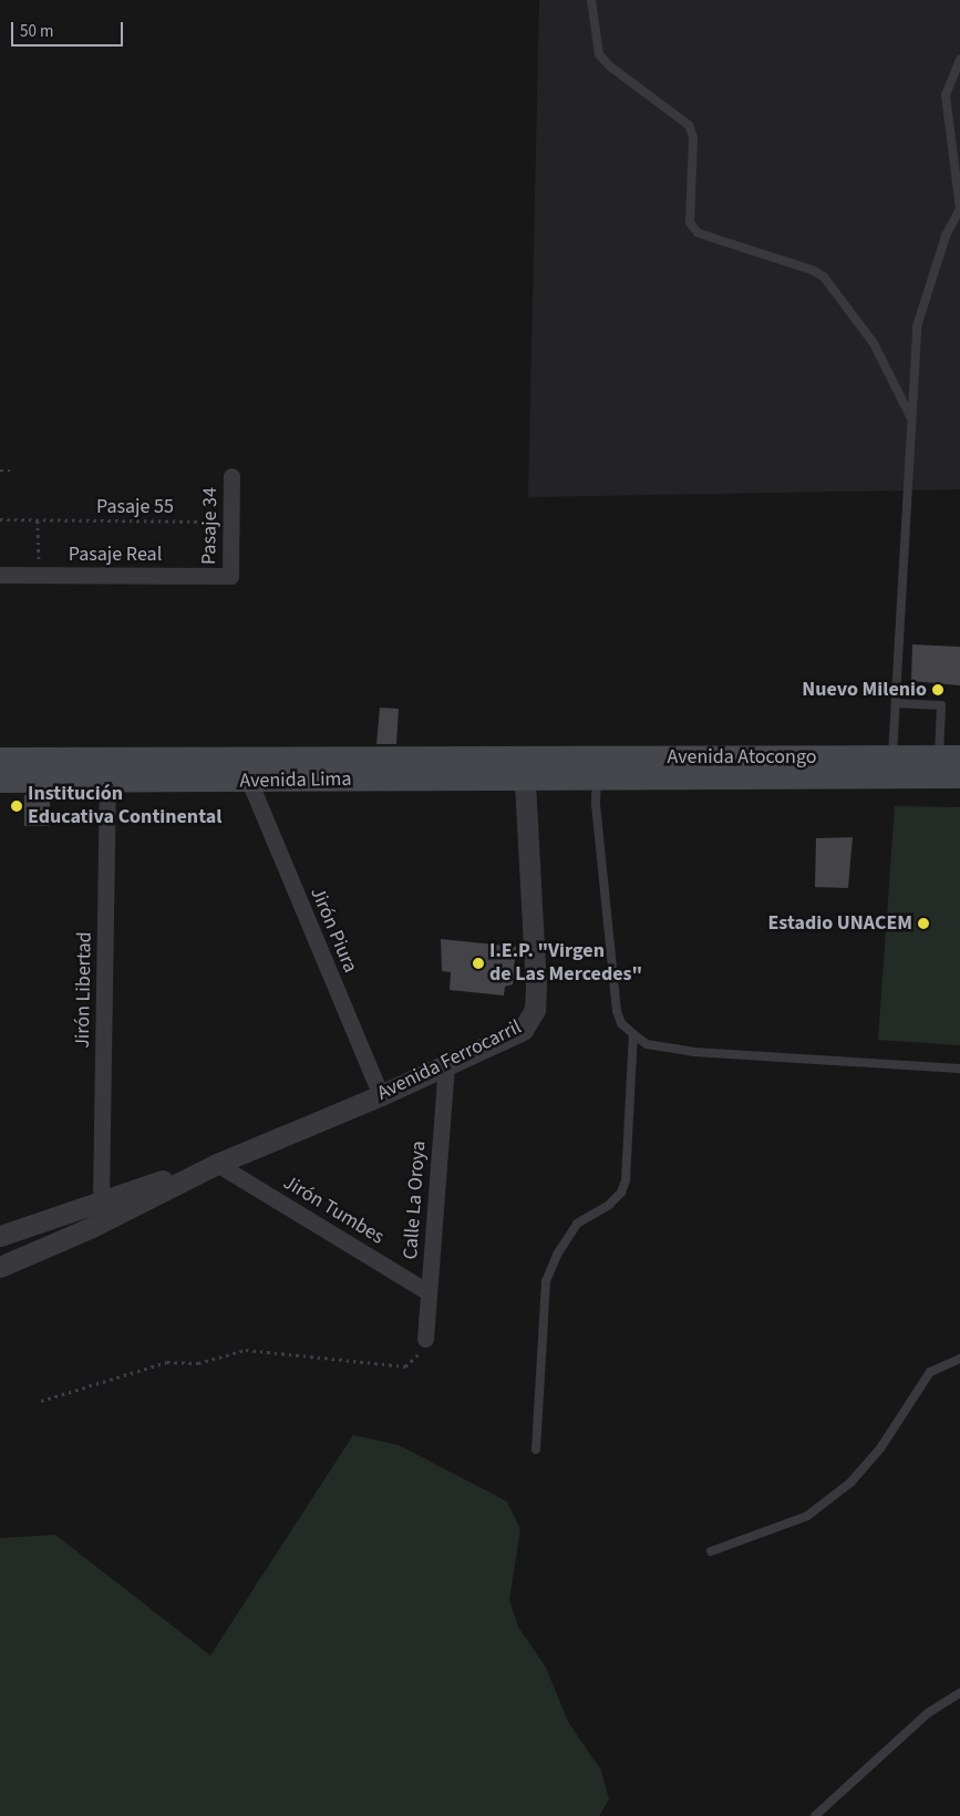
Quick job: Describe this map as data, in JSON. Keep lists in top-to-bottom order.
{
  "streets": {
    "main road": ["Avenida Atocongo", "Avenida Lima"],
    "street": [
      "Pasaje 34",
      "Pasaje Real",
      "Jirón Piura",
      "Jirón Libertad",
      "Avenida Ferrocarril",
      "Calle La Oroya",
      "Jirón Tumbes"
    ],
    "path": ["Pasaje 55"]
  },
  "crossings": [
    ["Pasaje 55", "Pasaje 34"],
    ["Pasaje 34", "Pasaje Real"],
    ["Avenida Atocongo", "Avenida Lima"],
    ["Avenida Atocongo", "Avenida Ferrocarril"],
    ["Avenida Lima", "Jirón Piura"],
    ["Avenida Lima", "Jirón Libertad"],
    ["Avenida Lima", "Avenida Ferrocarril"],
    ["Jirón Piura", "Avenida Ferrocarril"],
    ["Jirón Libertad", "Avenida Ferrocarril"],
    ["Avenida Ferrocarril", "Calle La Oroya"],
    ["Avenida Ferrocarril", "Jirón Tumbes"],
    ["Calle La Oroya", "Jirón Tumbes"]
  ],
  "places": [
    "Nuevo Milenio",
    "Institución Educativa Continental",
    "Estadio UNACEM",
    "I.E.P. \"Virgen de Las Mercedes\""
  ],
  "scale_bar": "50 m"
}
